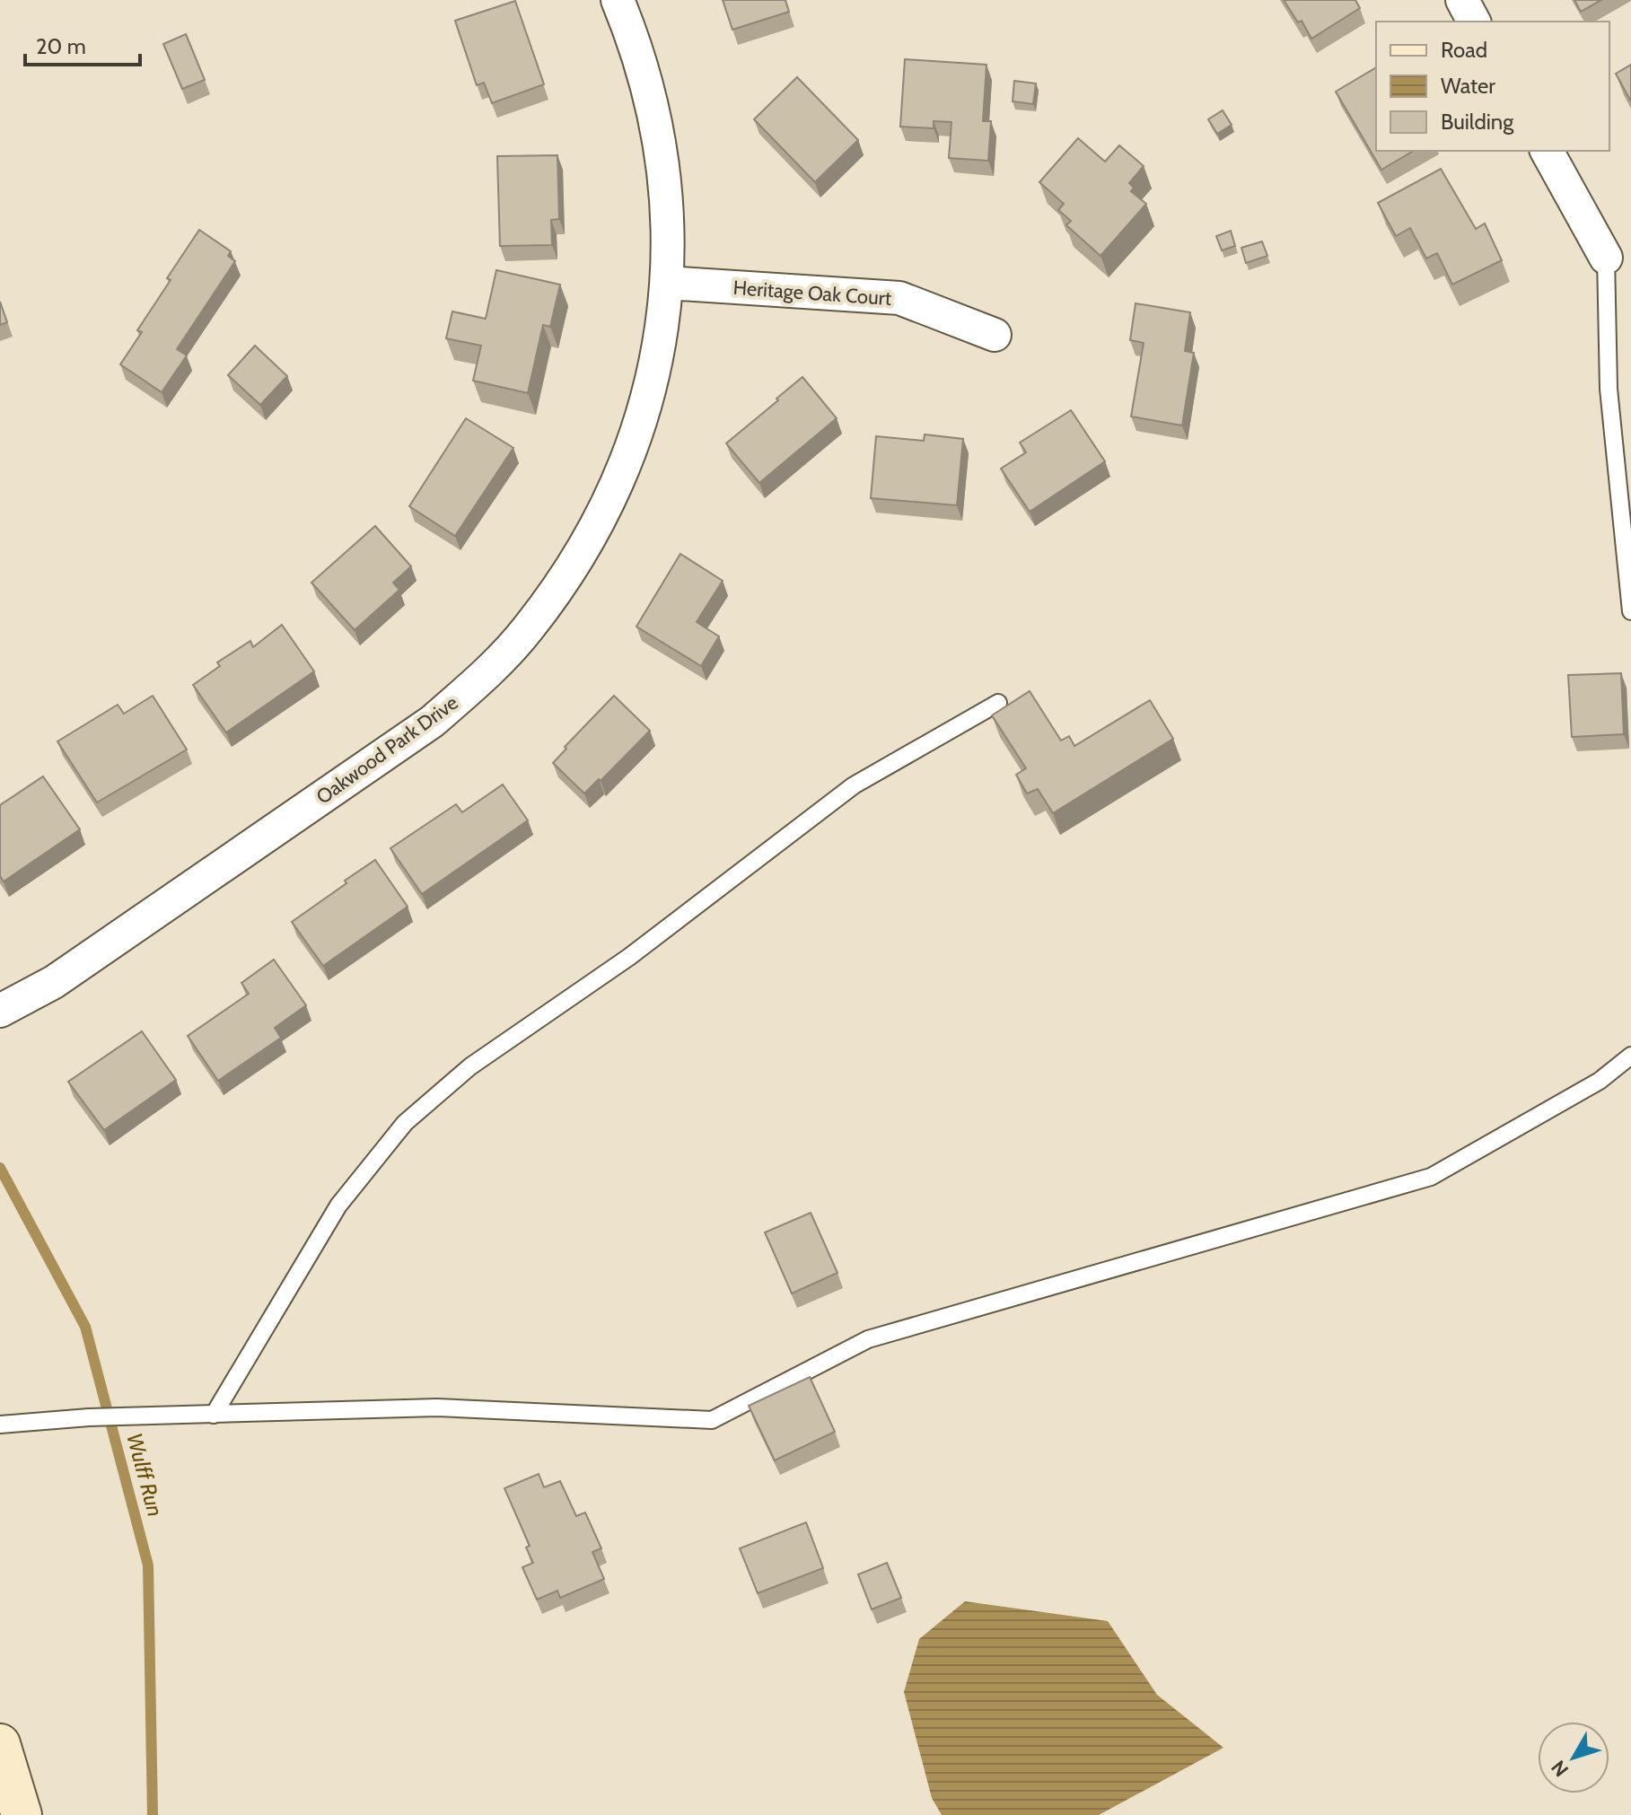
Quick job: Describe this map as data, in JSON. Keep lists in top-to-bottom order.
{
  "streets": {
    "street": ["Heritage Oak Court", "Oakwood Park Drive"]
  },
  "crossings": [
    ["Heritage Oak Court", "Oakwood Park Drive"]
  ],
  "water": ["Wulff Run"],
  "legend": ["Road", "Water", "Building"],
  "scale_bar": "20 m",
  "north": "bottom left"
}
